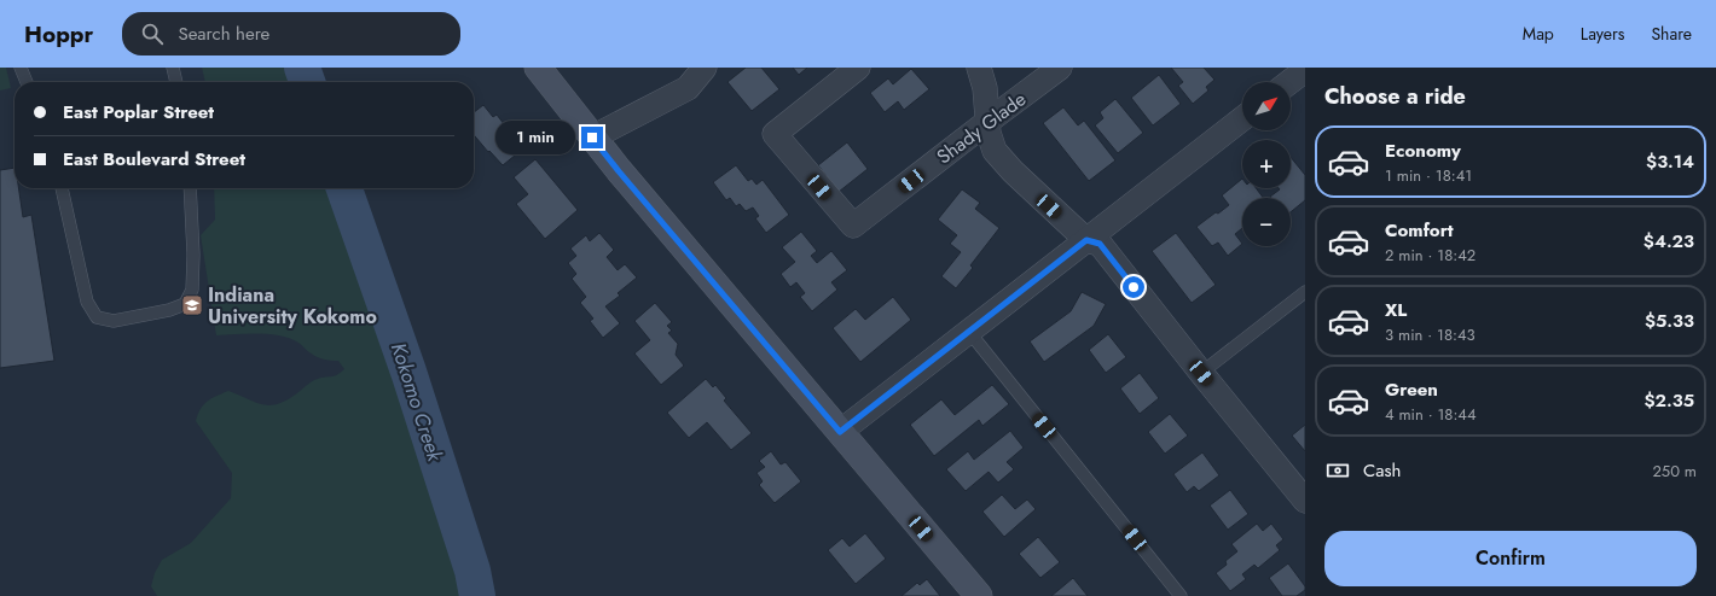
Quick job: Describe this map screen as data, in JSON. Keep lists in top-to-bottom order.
{
  "streets": {
    "street": ["Shady Glade"]
  },
  "water": ["Kokomo Creek"],
  "places": {
    "school or university": ["Indiana University Kokomo"]
  },
  "north": "top right",
  "page": {
    "header": "Hoppr",
    "search": "Search here",
    "nav": ["Map", "Layers", "Share"],
    "heading": "Choose a ride",
    "map_buttons": ["+", "−"],
    "banner": ["East Poplar Street", "East Boulevard Street"],
    "bubble": "1 min",
    "list": [
      {
        "name": "Economy",
        "note": "1 min · 18:41",
        "value": "$3.14"
      },
      {
        "name": "Comfort",
        "note": "2 min · 18:42",
        "value": "$4.23"
      },
      {
        "name": "XL",
        "note": "3 min · 18:43",
        "value": "$5.33"
      },
      {
        "name": "Green",
        "note": "4 min · 18:44",
        "value": "$2.35"
      }
    ],
    "pay": ["Cash", "250 m"],
    "buttons": "Confirm"
  }
}
